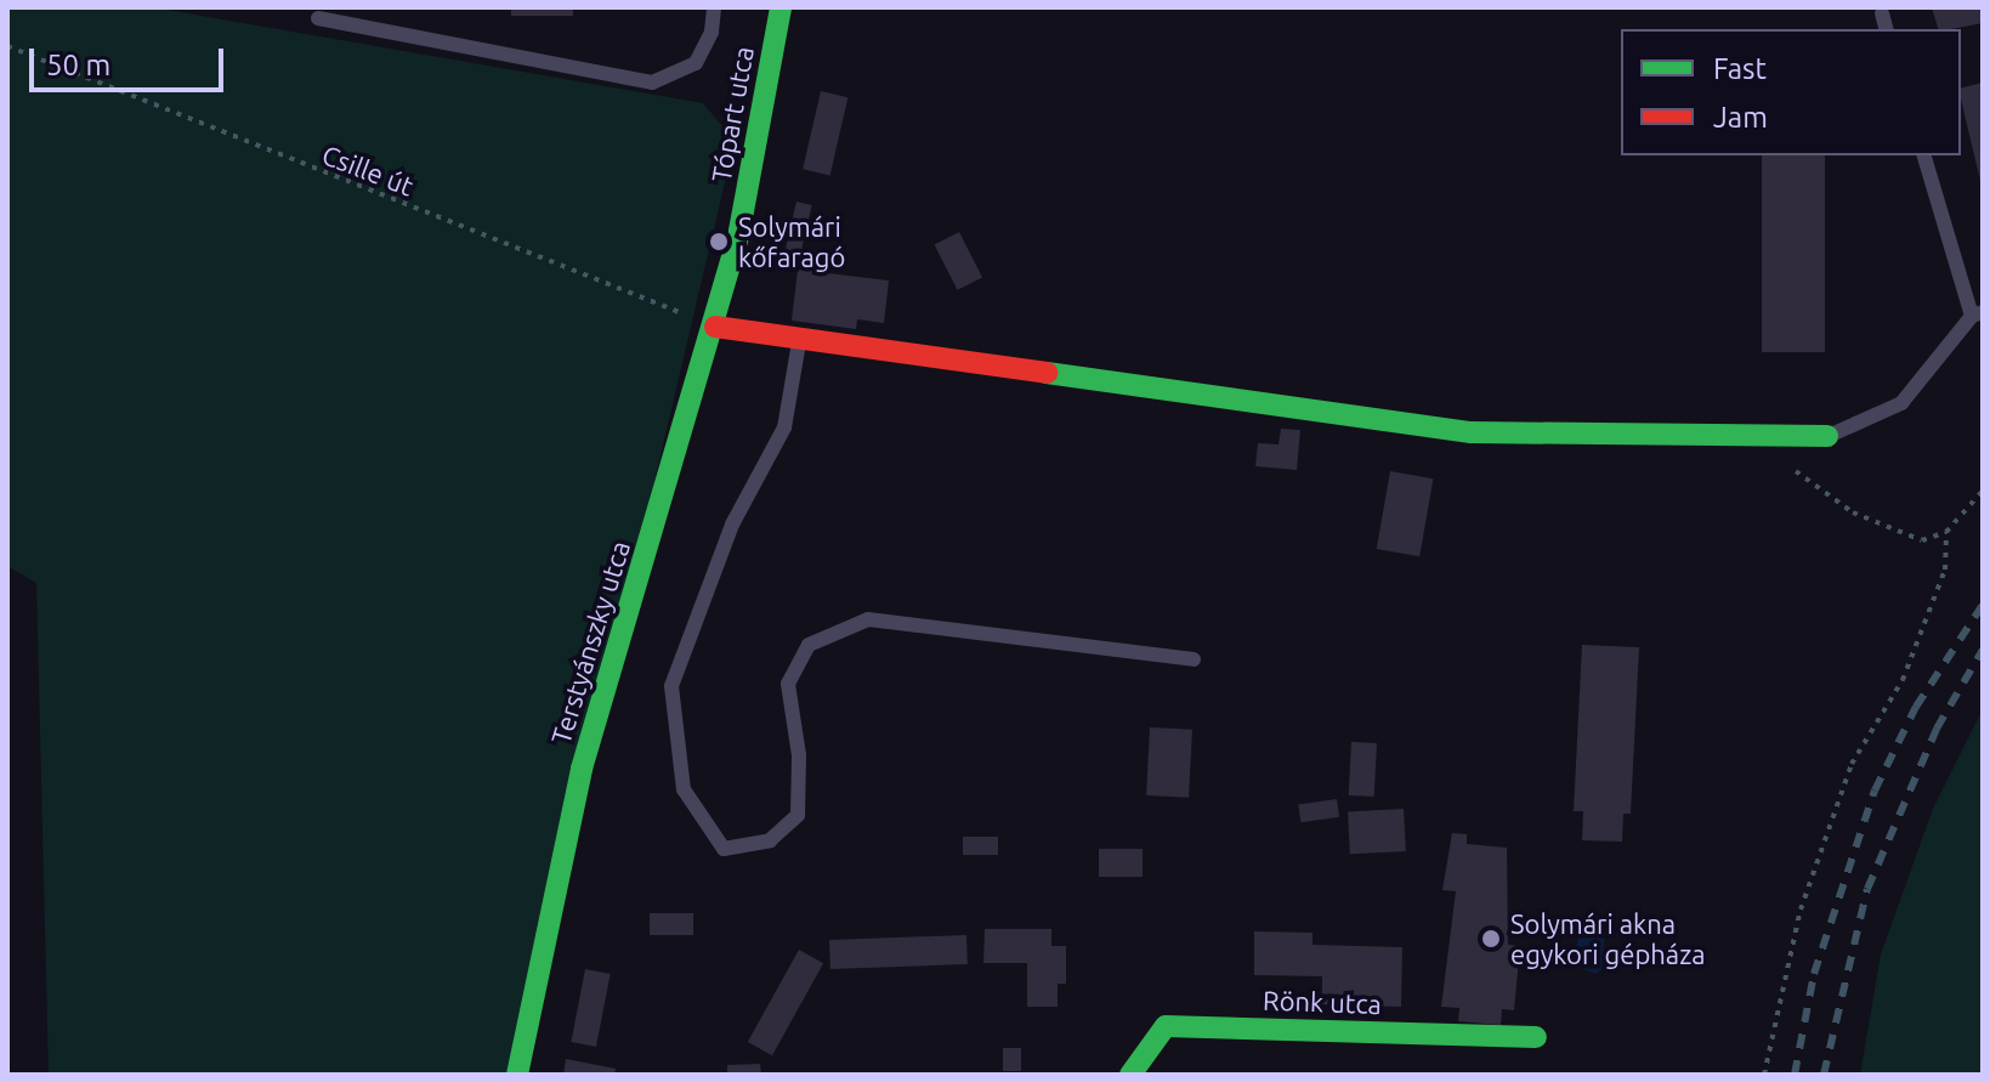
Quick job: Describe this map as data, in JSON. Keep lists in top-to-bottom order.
{
  "streets": {
    "street": ["Tópart utca", "Terstyánszky utca", "Rönk utca"],
    "path": ["Csille út"]
  },
  "crossings": [
    ["Tópart utca", "Terstyánszky utca"],
    ["Csille út", "Terstyánszky utca"]
  ],
  "places": ["Solymári kőfaragó", "Solymári akna egykori gépháza"],
  "legend": ["Fast", "Jam"],
  "scale_bar": "50 m"
}
